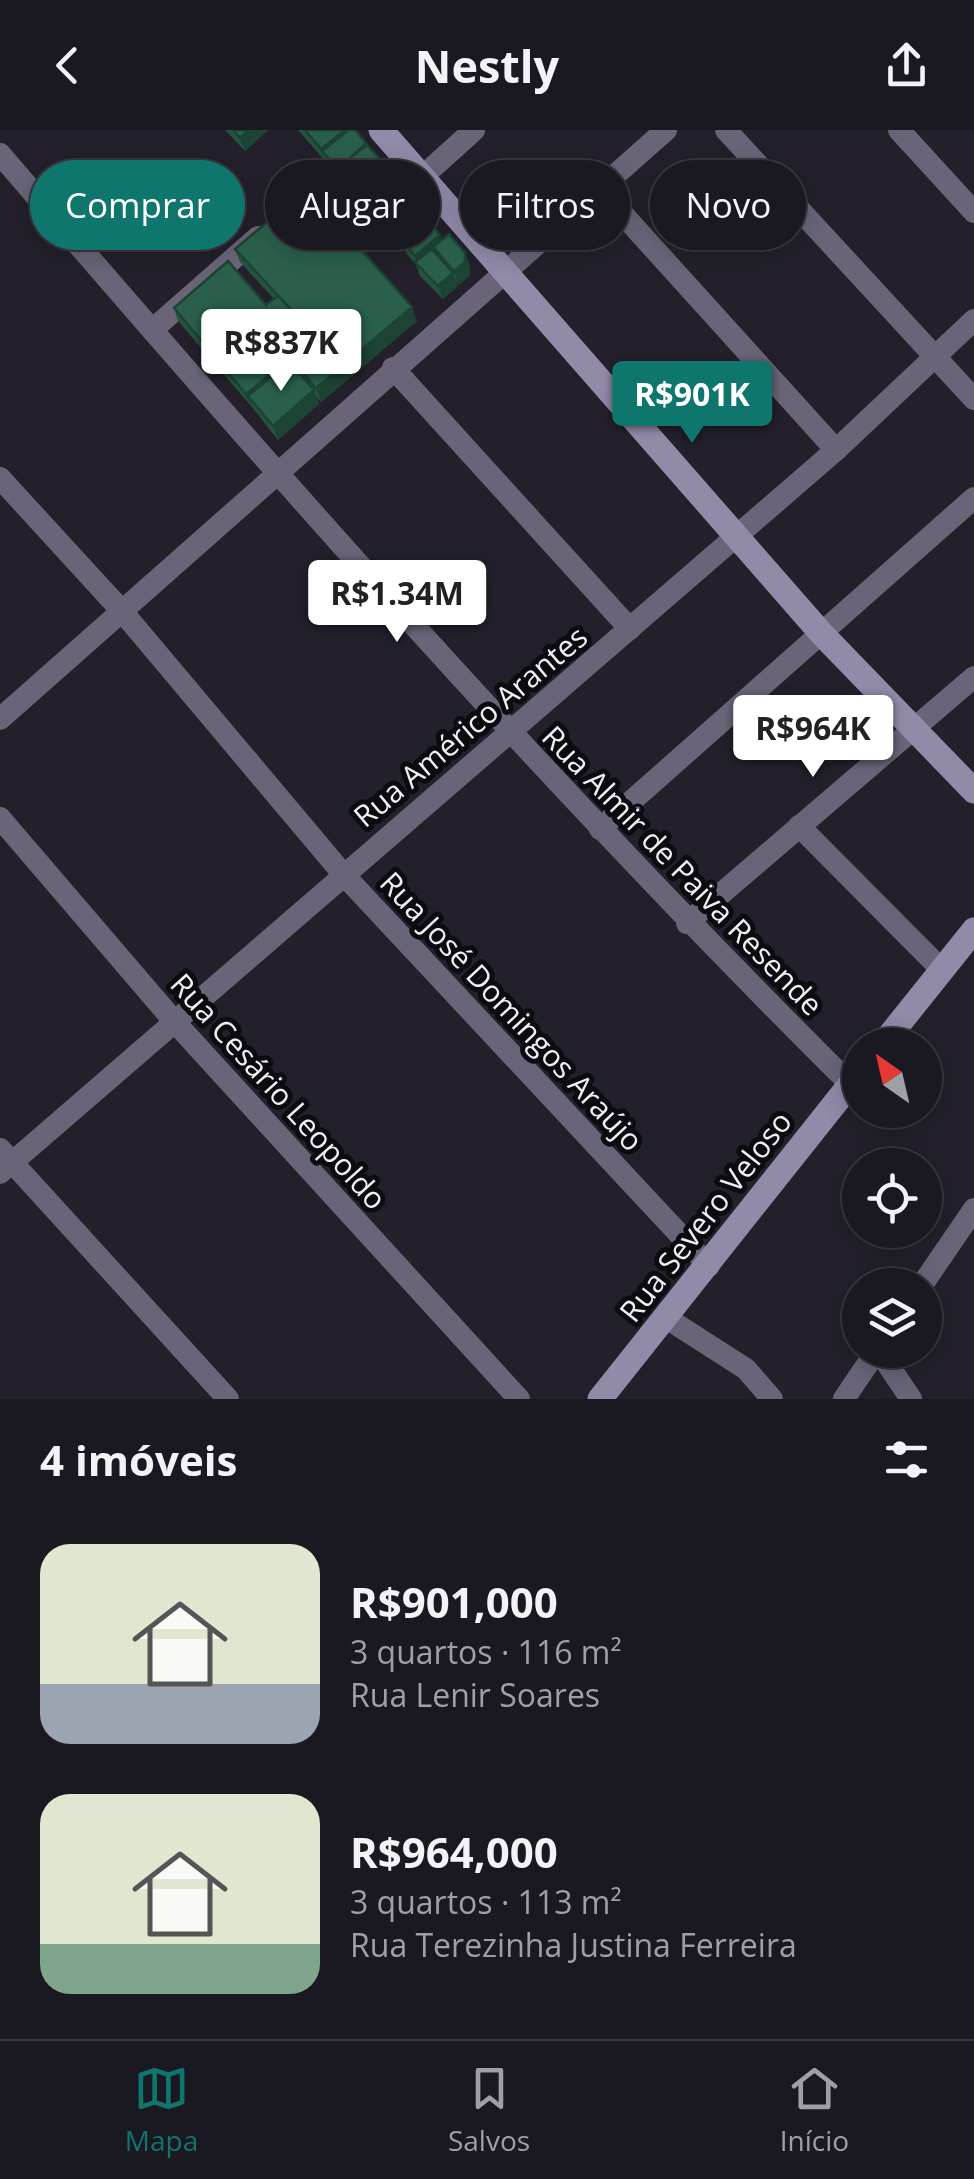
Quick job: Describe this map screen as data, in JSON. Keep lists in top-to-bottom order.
{
  "streets": {
    "street": [
      "Rua Américo Arantes",
      "Rua Almir de Paiva Resende",
      "Rua José Domingos Araújo",
      "Rua Cesário Leopoldo",
      "Rua Severo Veloso"
    ]
  },
  "crossings": [
    ["Rua Américo Arantes", "Rua Almir de Paiva Resende"],
    ["Rua Américo Arantes", "Rua José Domingos Araújo"],
    ["Rua Américo Arantes", "Rua Cesário Leopoldo"],
    ["Rua José Domingos Araújo", "Rua Severo Veloso"]
  ],
  "north": "top left",
  "page": {
    "header": "Nestly",
    "chip": [
      "Comprar",
      "Alugar",
      "Filtros",
      "Novo"
    ],
    "price": [
      "R$837K",
      "R$901K",
      "R$1.34M",
      "R$964K"
    ],
    "heading": "4 imóveis",
    "list": [
      {
        "name": "R$901,000",
        "note": "3 quartos · 116 m² · Rua Lenir Soares"
      },
      {
        "name": "R$964,000",
        "note": "3 quartos · 113 m² · Rua Terezinha Justina Ferreira"
      }
    ],
    "tabs": ["Mapa", "Salvos", "Início"]
  }
}
